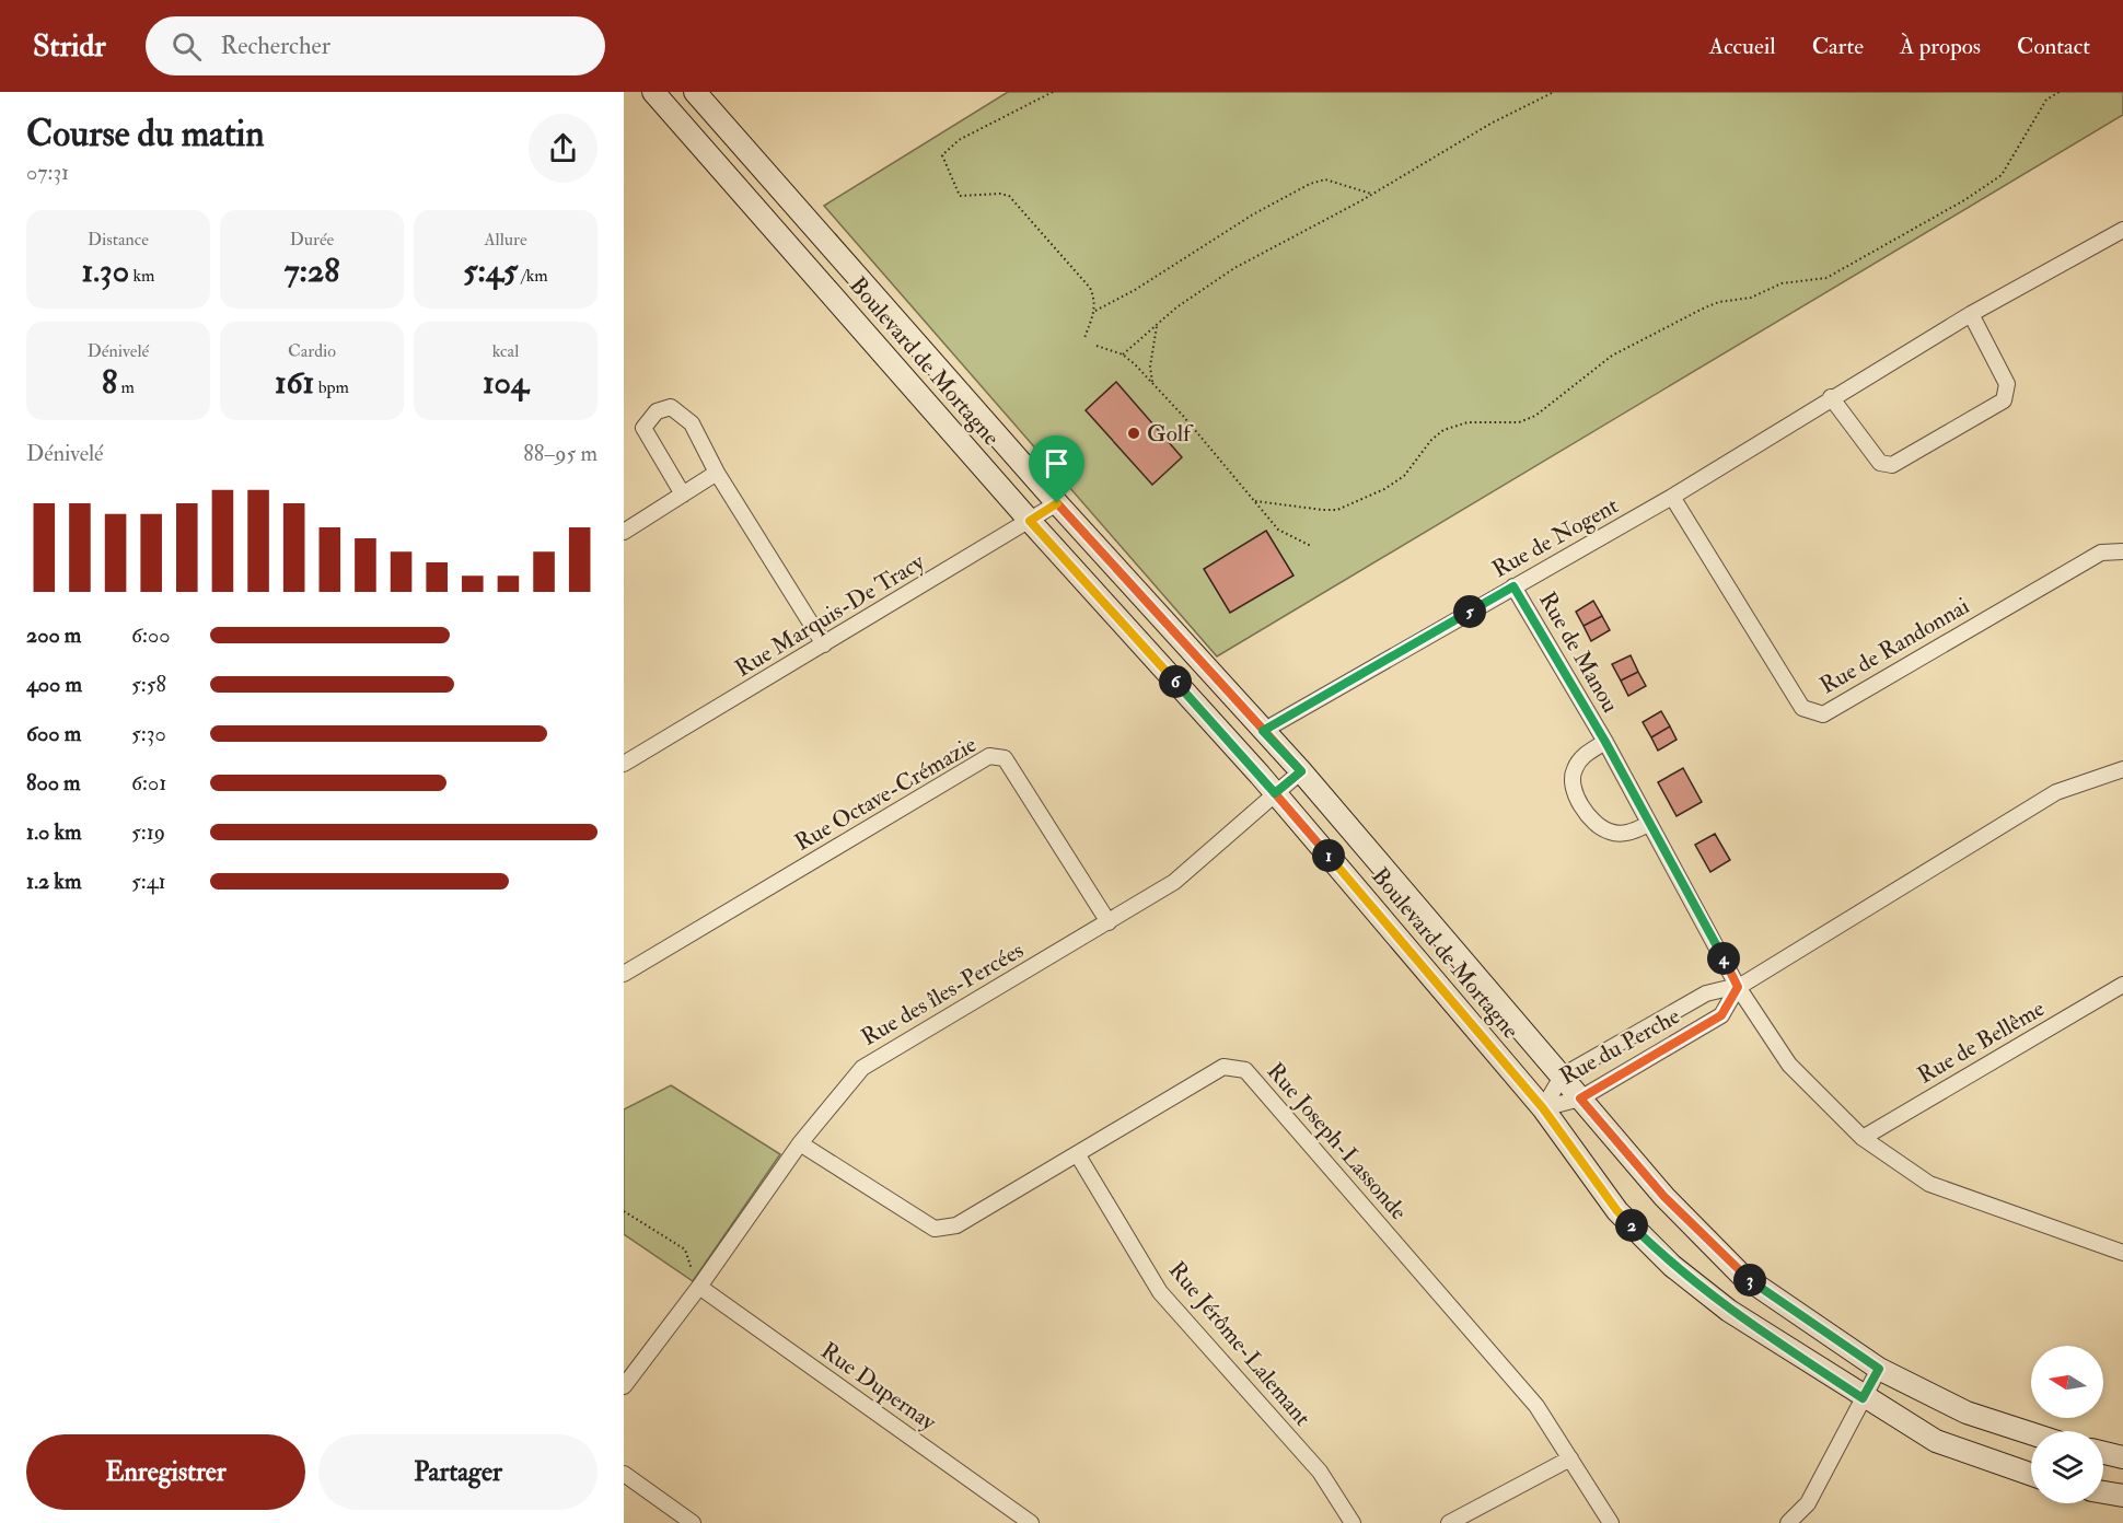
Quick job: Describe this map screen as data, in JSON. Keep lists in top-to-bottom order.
{
  "streets": {
    "main road": ["Boulevard de Mortagne"],
    "street": [
      "Rue de Nogent",
      "Rue Marquis-De Tracy",
      "Rue de Randonnai",
      "Rue de Manou",
      "Rue Octave-Crémazie",
      "Rue des îles-Percées",
      "Rue de Bellême",
      "Rue du Perche",
      "Rue Joseph-Lassonde",
      "Rue Jérôme-Lalemant",
      "Rue Dupernay"
    ]
  },
  "crossings": [
    ["Boulevard de Mortagne", "Rue de Nogent"],
    ["Boulevard de Mortagne", "Rue Marquis-De Tracy"],
    ["Boulevard de Mortagne", "Rue des îles-Percées"],
    ["Boulevard de Mortagne", "Rue du Perche"],
    ["Rue de Nogent", "Rue de Randonnai"],
    ["Rue de Nogent", "Rue de Manou"],
    ["Rue de Manou", "Rue de Bellême"],
    ["Rue de Manou", "Rue du Perche"],
    ["Rue Octave-Crémazie", "Rue des îles-Percées"],
    ["Rue des îles-Percées", "Rue Joseph-Lassonde"],
    ["Rue des îles-Percées", "Rue Dupernay"],
    ["Rue Joseph-Lassonde", "Rue Jérôme-Lalemant"]
  ],
  "places": ["Golf"],
  "north": "left",
  "page": {
    "header": "Stridr",
    "search": "Rechercher",
    "nav": [
      "Accueil",
      "Carte",
      "À propos",
      "Contact"
    ],
    "heading": ["Course du matin", "07:31"],
    "stats": [
      ["Distance", "1.30 km"],
      ["Durée", "7:28"],
      ["Allure", "5:45 /km"],
      ["Dénivelé", "8 m"],
      ["Cardio", "161 bpm"],
      ["kcal", "104"]
    ],
    "chart": ["Dénivelé", "88–95 m"],
    "pins": [
      "5",
      "6",
      "1",
      "4",
      "2",
      "3"
    ],
    "list": [
      {
        "name": "200 m",
        "note": "6:00"
      },
      {
        "name": "400 m",
        "note": "5:58"
      },
      {
        "name": "600 m",
        "note": "5:30"
      },
      {
        "name": "800 m",
        "note": "6:01"
      },
      {
        "name": "1.0 km",
        "note": "5:19"
      },
      {
        "name": "1.2 km",
        "note": "5:41"
      }
    ],
    "buttons": ["Enregistrer", "Partager"]
  }
}
